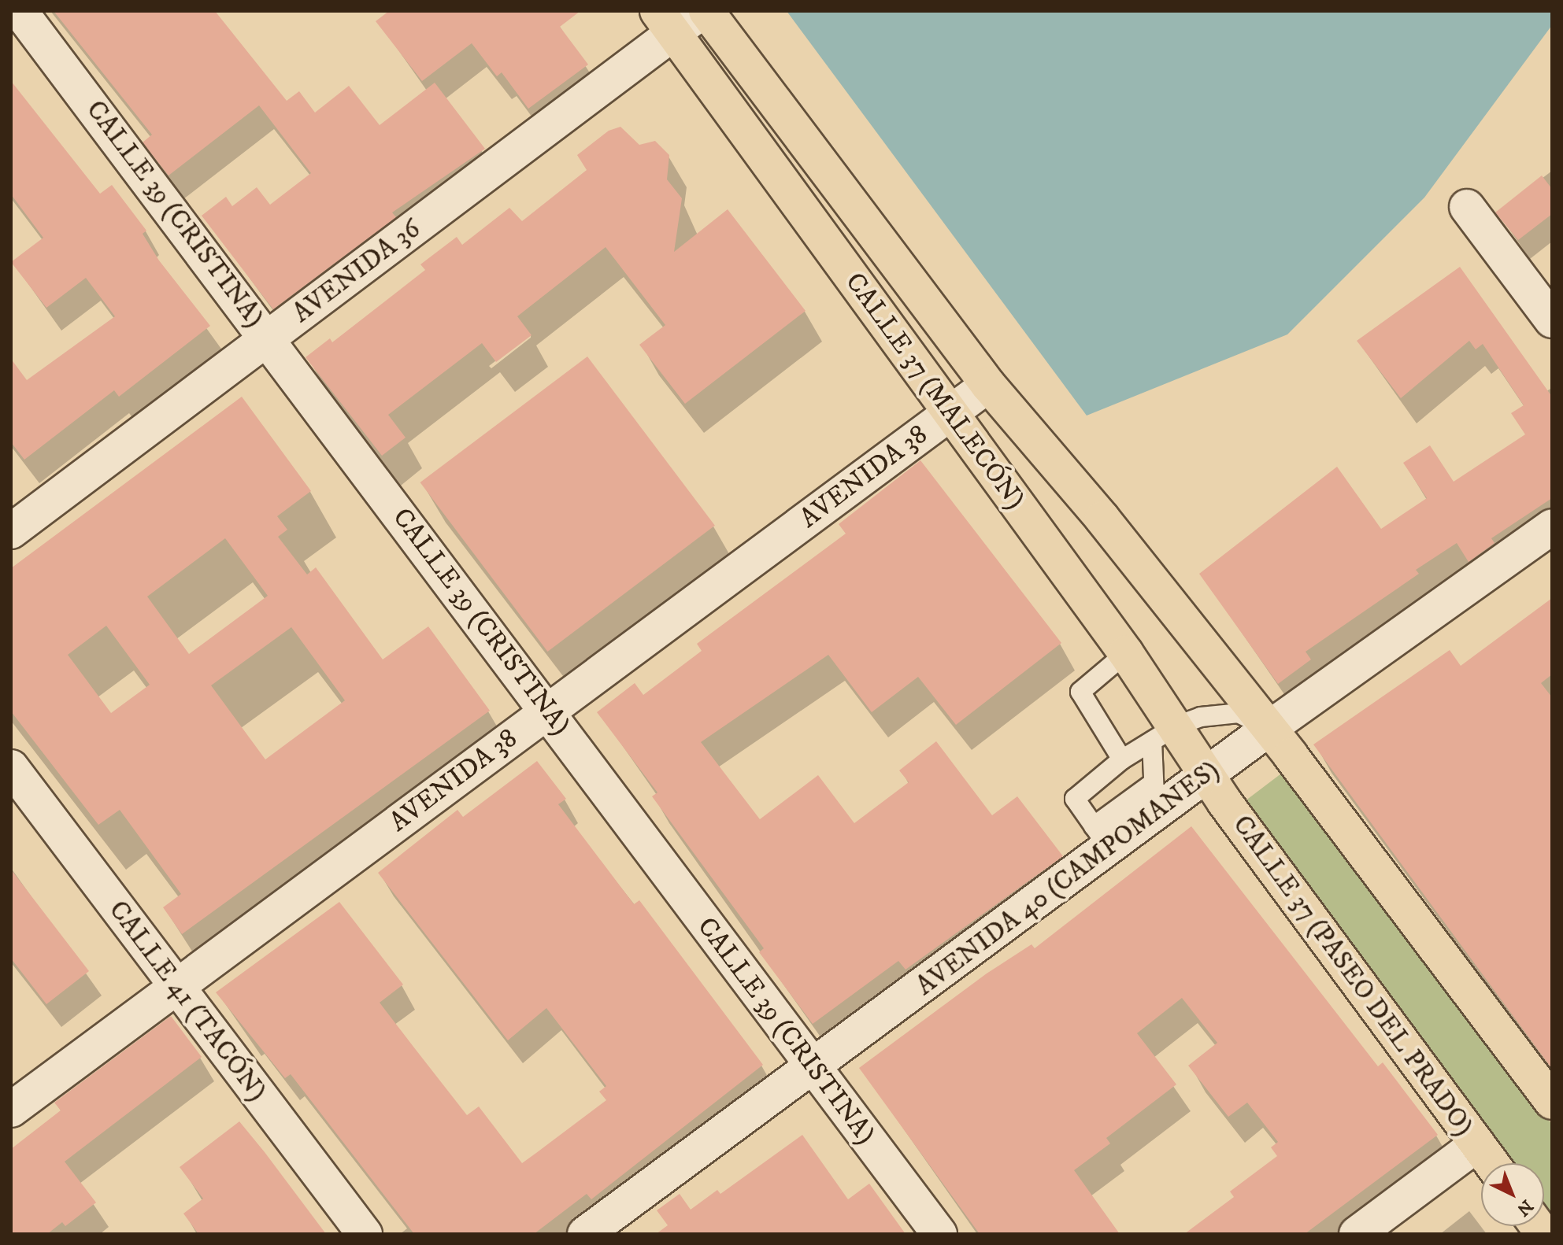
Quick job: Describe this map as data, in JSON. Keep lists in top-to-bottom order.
{
  "streets": {
    "main road": ["CALLE 37 (MALECÓN)", "CALLE 37 (PASEO DEL PRADO)"],
    "street": [
      "CALLE 39 (CRISTINA)",
      "AVENIDA 36",
      "AVENIDA 38",
      "AVENIDA 40 (CAMPOMANES)",
      "CALLE 41 (TACÓN)"
    ]
  },
  "crossings": [
    ["CALLE 39 (CRISTINA)", "AVENIDA 36"],
    ["CALLE 39 (CRISTINA)", "AVENIDA 38"],
    ["CALLE 39 (CRISTINA)", "AVENIDA 40 (CAMPOMANES)"],
    ["AVENIDA 36", "CALLE 37 (MALECÓN)"],
    ["CALLE 37 (MALECÓN)", "AVENIDA 38"],
    ["CALLE 37 (MALECÓN)", "AVENIDA 40 (CAMPOMANES)"],
    ["CALLE 37 (MALECÓN)", "CALLE 37 (PASEO DEL PRADO)"],
    ["AVENIDA 38", "CALLE 41 (TACÓN)"],
    ["AVENIDA 40 (CAMPOMANES)", "CALLE 37 (PASEO DEL PRADO)"]
  ],
  "north": "bottom right"
}
